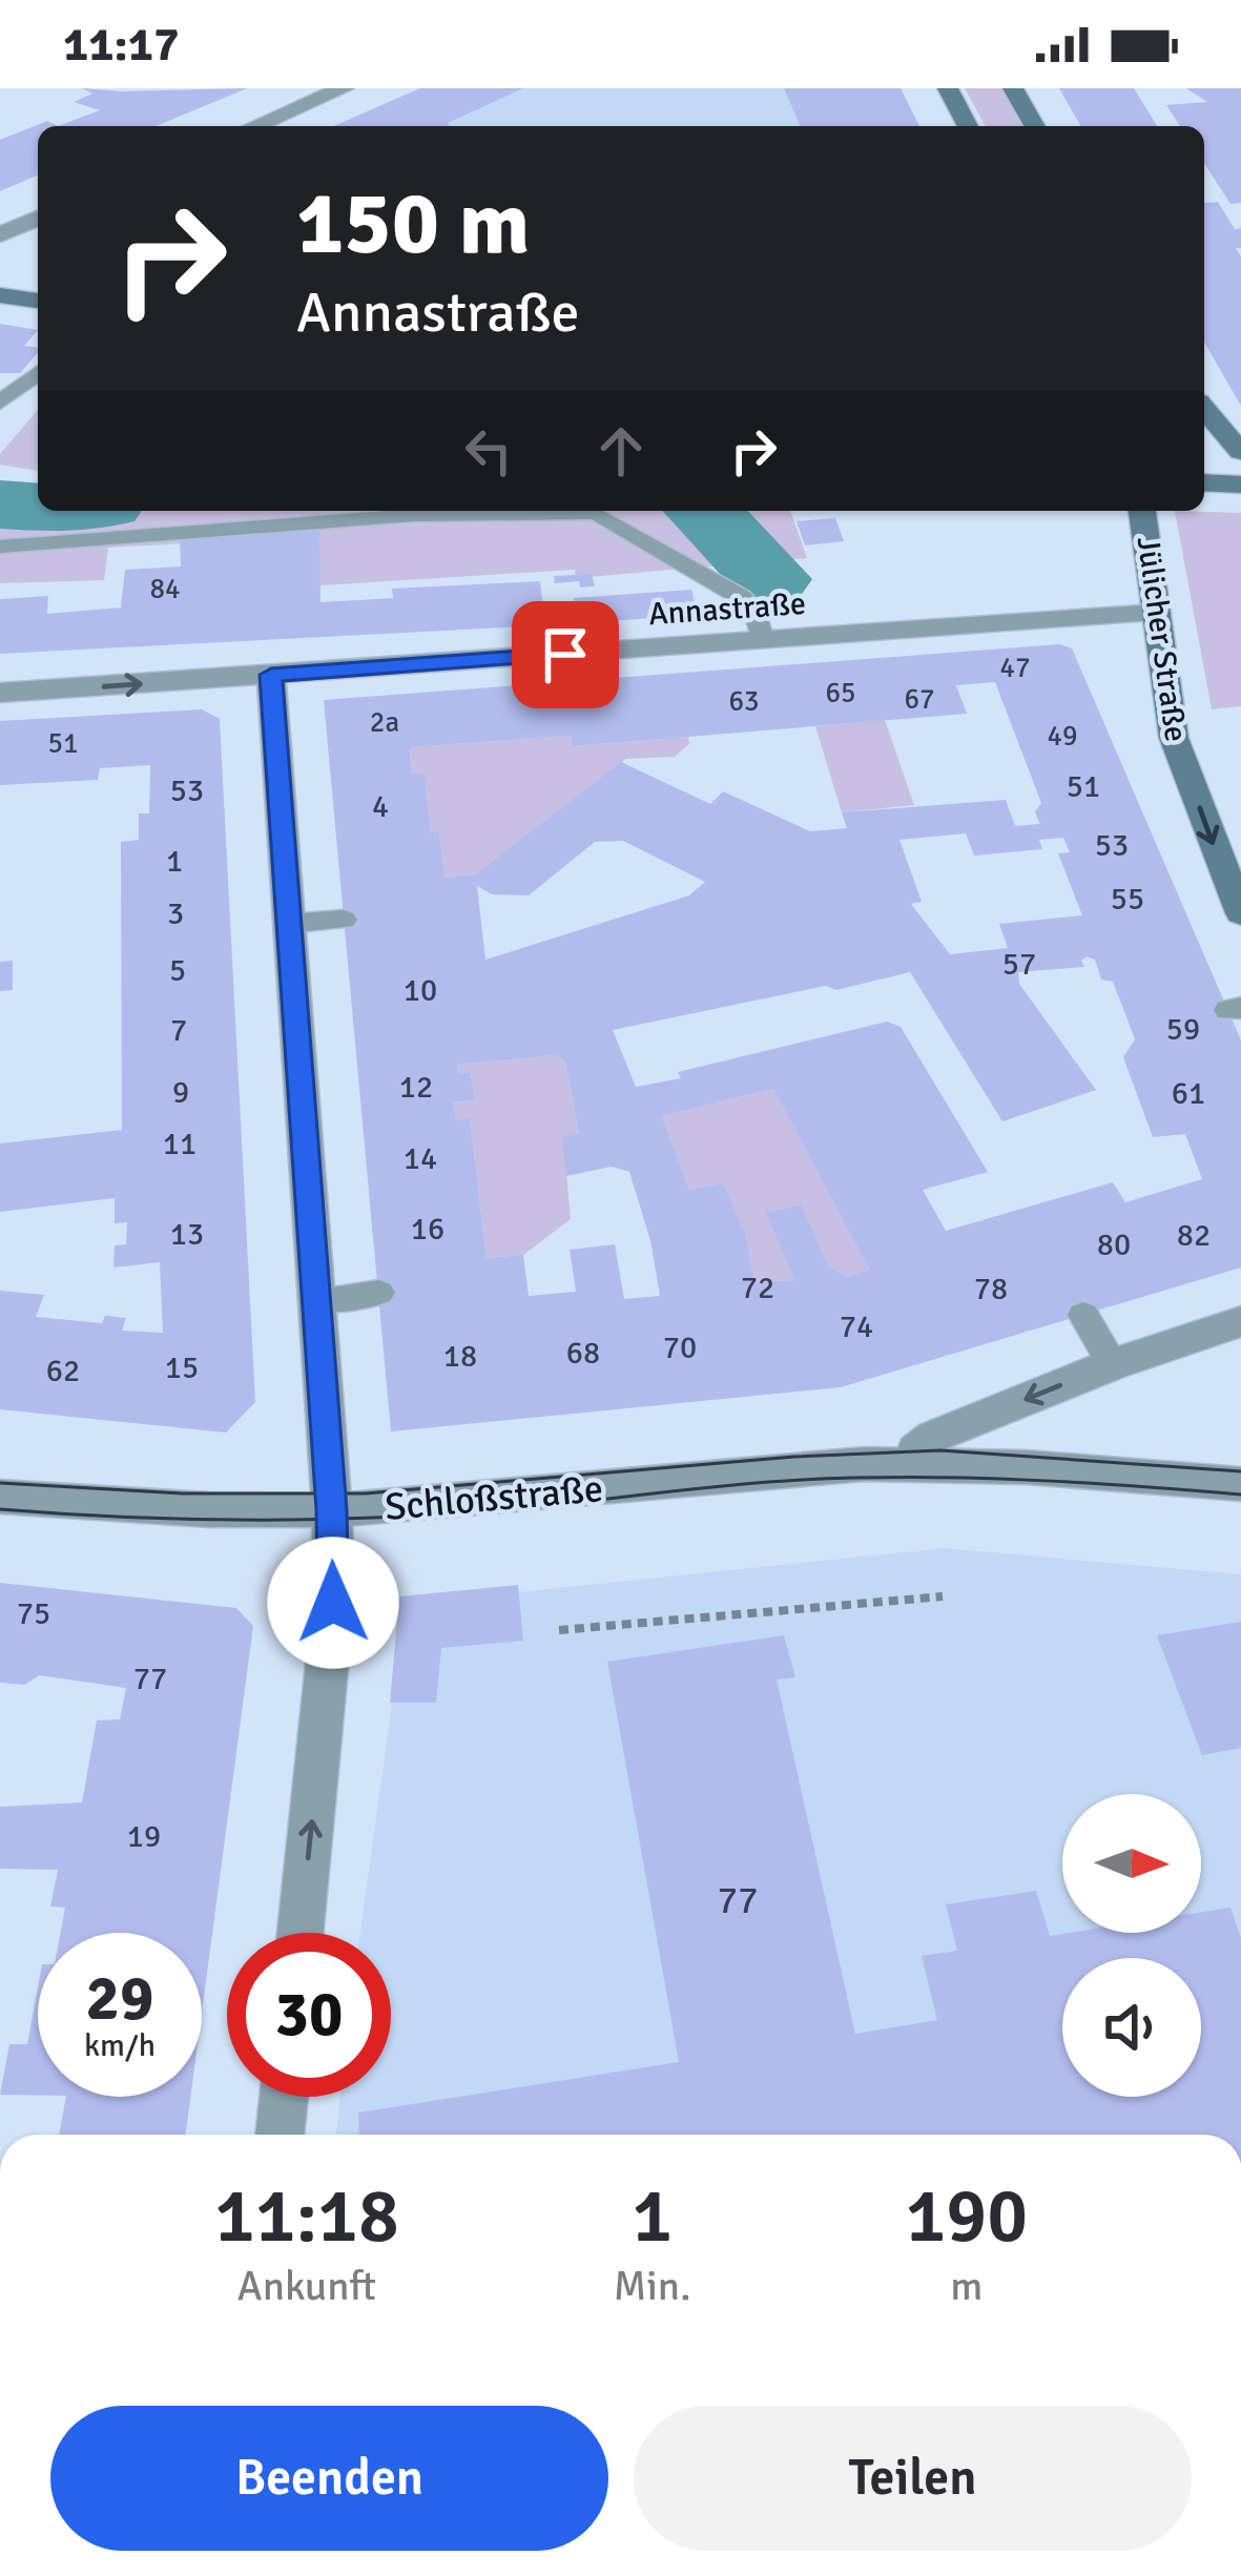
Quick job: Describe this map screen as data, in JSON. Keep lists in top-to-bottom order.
{
  "streets": {
    "main road": ["Jülicher Straße"],
    "street": ["Annastraße", "Schloßstraße"]
  },
  "crossings": [
    ["Annastraße", "Jülicher Straße"]
  ],
  "one_way": ["Jülicher Straße"],
  "house_numbers": [
    "84",
    "47",
    "65",
    "67",
    "63",
    "2a",
    "49",
    "51",
    "51",
    "53",
    "4",
    "53",
    "1",
    "55",
    "3",
    "57",
    "5",
    "10",
    "59",
    "7",
    "12",
    "9",
    "61",
    "11",
    "14",
    "16",
    "13",
    "82",
    "80",
    "72",
    "78",
    "74",
    "70",
    "68",
    "18",
    "15",
    "62",
    "75",
    "77",
    "19",
    "77"
  ],
  "north": "right",
  "page": {
    "status": "11:17",
    "turn": ["150 m", "Annastraße"],
    "speed": "29 km/h",
    "limit": "30",
    "eta": [
      "11:18",
      "Ankunft",
      "1",
      "Min.",
      "190",
      "m"
    ],
    "buttons": ["Beenden", "Teilen"]
  }
}
